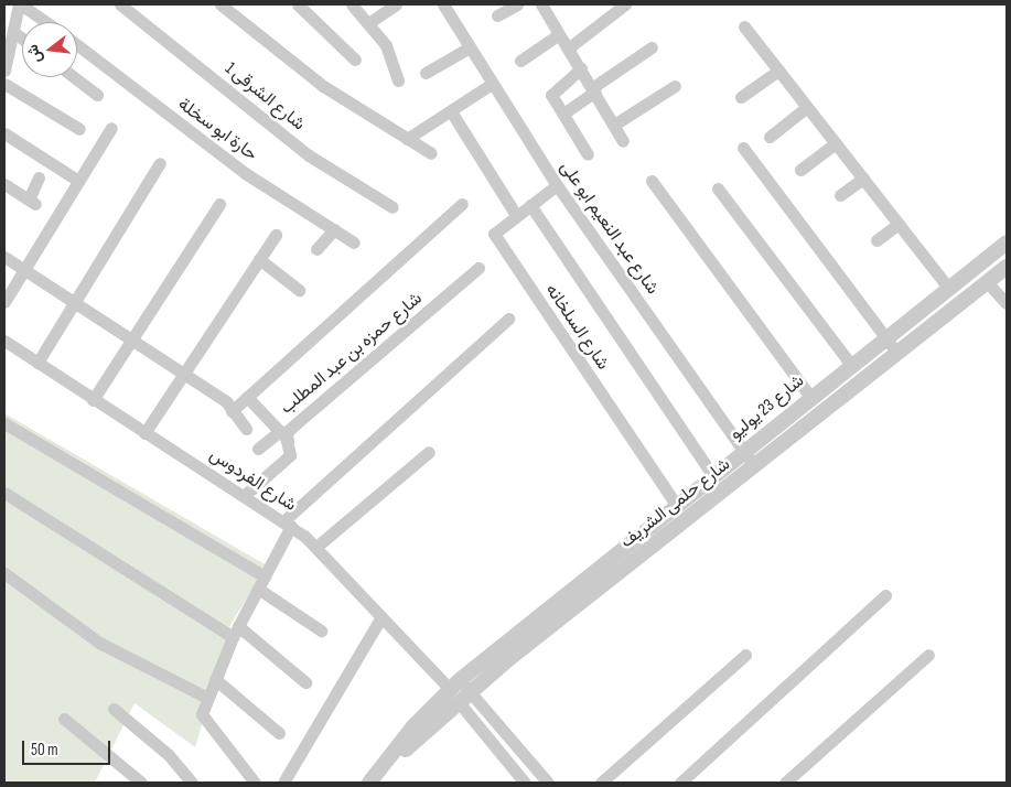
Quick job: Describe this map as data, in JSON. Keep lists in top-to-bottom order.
{
  "streets": {
    "street": [
      "شارع الشرقى 1",
      "حارة ابو سخلة",
      "شارع عبد النعيم ابو على",
      "شارع السلخانه",
      "شارع حمزه بن عبد المطلب",
      "شارع 23 يوليو",
      "شارع الفردوس",
      "شارع حلمى الشريف"
    ]
  },
  "crossings": [
    ["شارع عبد النعيم ابو على", "شارع السلخانه"],
    ["شارع عبد النعيم ابو على", "شارع 23 يوليو"],
    ["شارع عبد النعيم ابو على", "شارع حلمى الشريف"],
    ["شارع السلخانه", "شارع 23 يوليو"],
    ["شارع حمزه بن عبد المطلب", "شارع الفردوس"],
    ["شارع 23 يوليو", "شارع الفردوس"],
    ["شارع 23 يوليو", "شارع حلمى الشريف"],
    ["شارع الفردوس", "شارع حلمى الشريف"]
  ],
  "scale_bar": "50 m",
  "north": "left"
}
